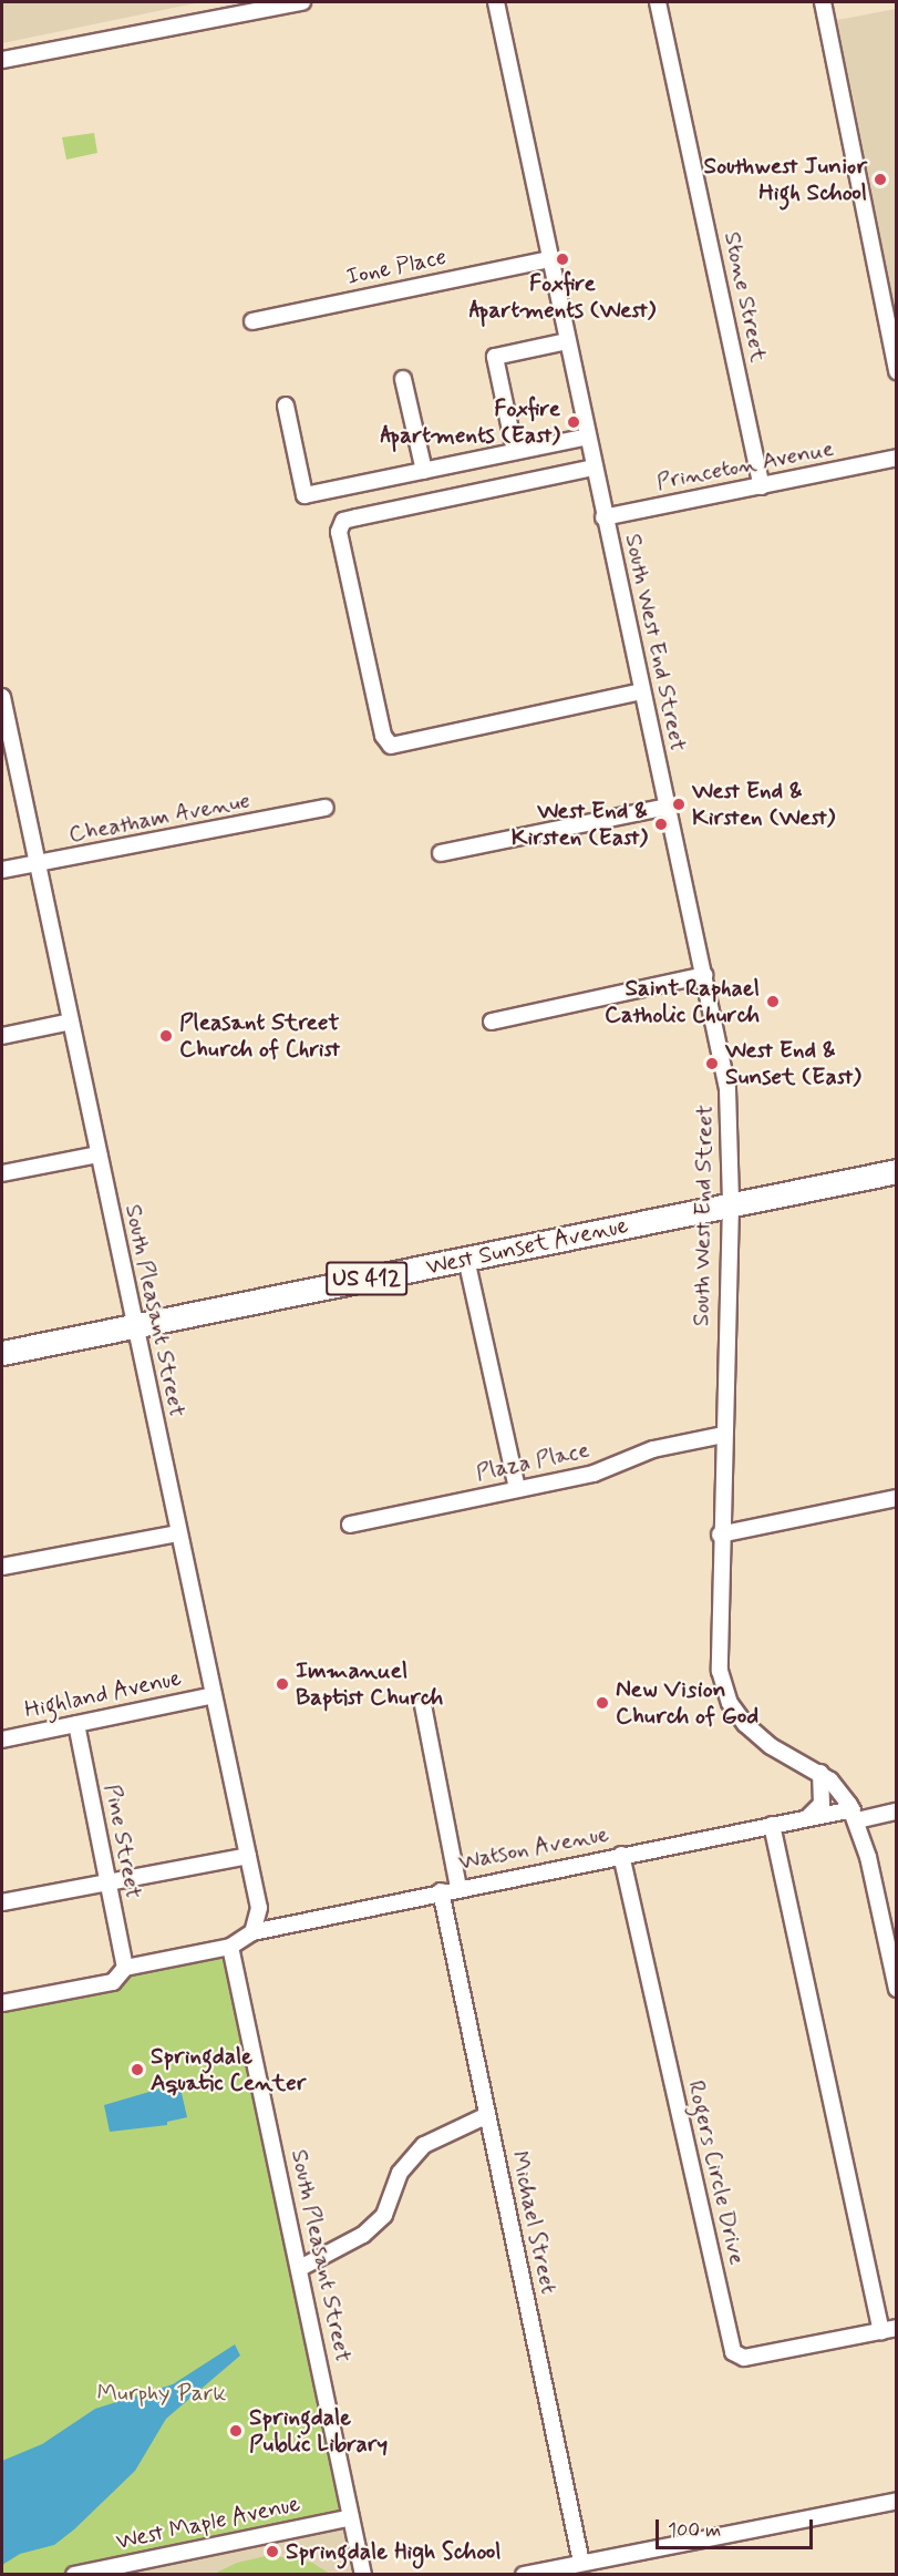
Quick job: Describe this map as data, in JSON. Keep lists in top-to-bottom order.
{
  "streets": {
    "highway": ["West Sunset Avenue", "US 412"],
    "street": [
      "Ione Place",
      "Stone Street",
      "Princeton Avenue",
      "South West End Street",
      "Cheatham Avenue",
      "South Pleasant Street",
      "Plaza Place",
      "Highland Avenue",
      "Pine Street",
      "Watson Avenue",
      "Rogers Circle Drive",
      "Michael Street",
      "West Maple Avenue"
    ]
  },
  "crossings": [
    ["Ione Place", "South West End Street"],
    ["Stone Street", "Princeton Avenue"],
    ["Princeton Avenue", "South West End Street"],
    ["South West End Street", "West Sunset Avenue"],
    ["South West End Street", "Plaza Place"],
    ["South West End Street", "Watson Avenue"],
    ["Cheatham Avenue", "South Pleasant Street"],
    ["West Sunset Avenue", "South Pleasant Street"],
    ["South Pleasant Street", "Highland Avenue"],
    ["South Pleasant Street", "Watson Avenue"],
    ["South Pleasant Street", "West Maple Avenue"],
    ["Highland Avenue", "Pine Street"],
    ["Watson Avenue", "Rogers Circle Drive"],
    ["Watson Avenue", "Michael Street"]
  ],
  "parks": ["Murphy Park"],
  "places": [
    "Southwest Junior High School",
    "Foxfire Apartments (West)",
    "Foxfire Apartments (East)",
    "West End & Kirsten (West)",
    "West End & Kirsten (East)",
    "Saint Raphael Catholic Church",
    "Pleasant Street Church of Christ",
    "West End & Sunset (East)",
    "Immanuel Baptist Church",
    "New Vision Church of God",
    "Springdale Aquatic Center",
    "Springdale Public Library",
    "Springdale High School"
  ],
  "scale_bar": "100 m"
}
